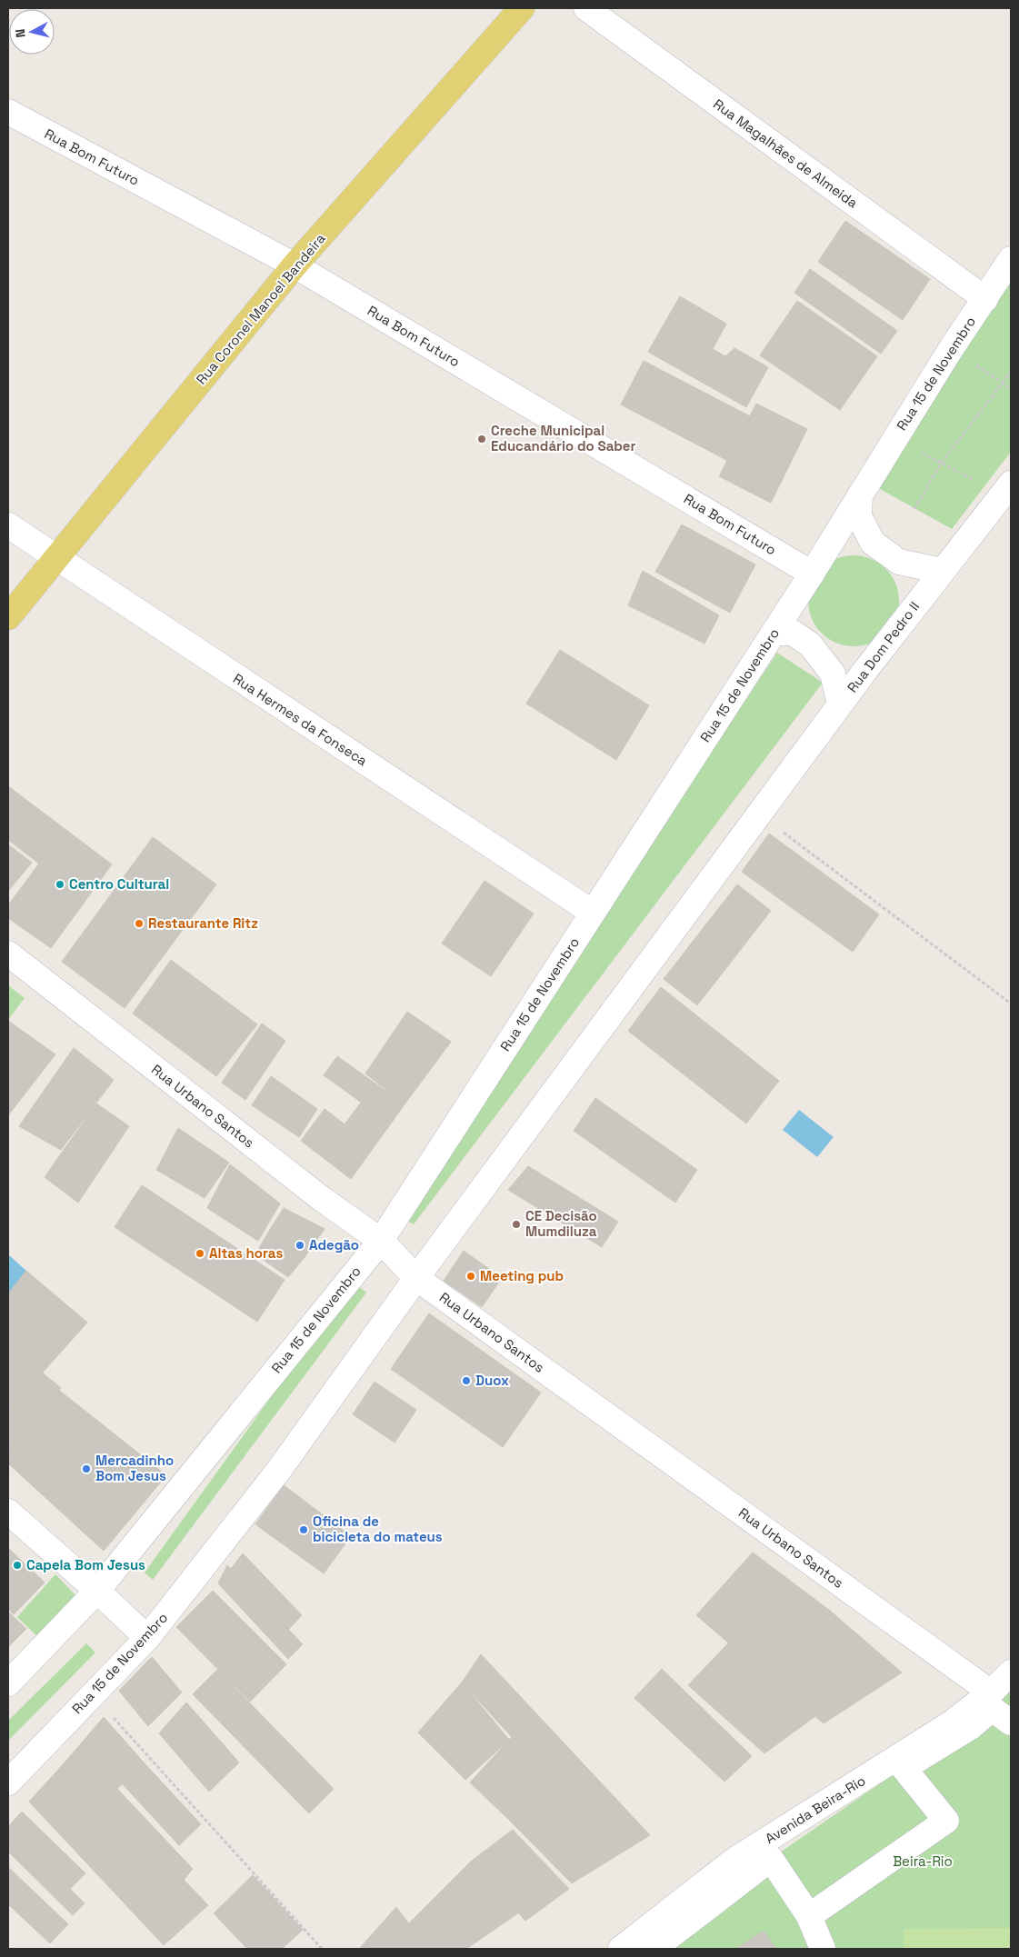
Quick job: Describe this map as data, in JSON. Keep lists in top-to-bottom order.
{
  "streets": {
    "main road": ["Rua Coronel Manoel Bandeira"],
    "street": [
      "Rua Magalhães de Almeida",
      "Rua Bom Futuro",
      "Rua 15 de Novembro",
      "Rua Dom Pedro II",
      "Rua Hermes da Fonseca",
      "Rua Urbano Santos",
      "Avenida Beira-Rio"
    ]
  },
  "crossings": [
    ["Rua Magalhães de Almeida", "Rua 15 de Novembro"],
    ["Rua Bom Futuro", "Rua Coronel Manoel Bandeira"],
    ["Rua Bom Futuro", "Rua 15 de Novembro"],
    ["Rua Coronel Manoel Bandeira", "Rua Hermes da Fonseca"],
    ["Rua 15 de Novembro", "Rua Dom Pedro II"],
    ["Rua 15 de Novembro", "Rua Hermes da Fonseca"],
    ["Rua 15 de Novembro", "Rua Urbano Santos"],
    ["Rua Urbano Santos", "Avenida Beira-Rio"]
  ],
  "parks": ["Beira-Rio"],
  "places": [
    "Creche Municipal Educandário do Saber",
    "Centro Cultural",
    "Restaurante Ritz",
    "CE Decisão Mumdiluza",
    "Adegão",
    "Altas horas",
    "Meeting pub",
    "Duox",
    "Mercadinho Bom Jesus",
    "Oficina de bicicleta do mateus",
    "Capela Bom Jesus"
  ],
  "north": "left"
}
